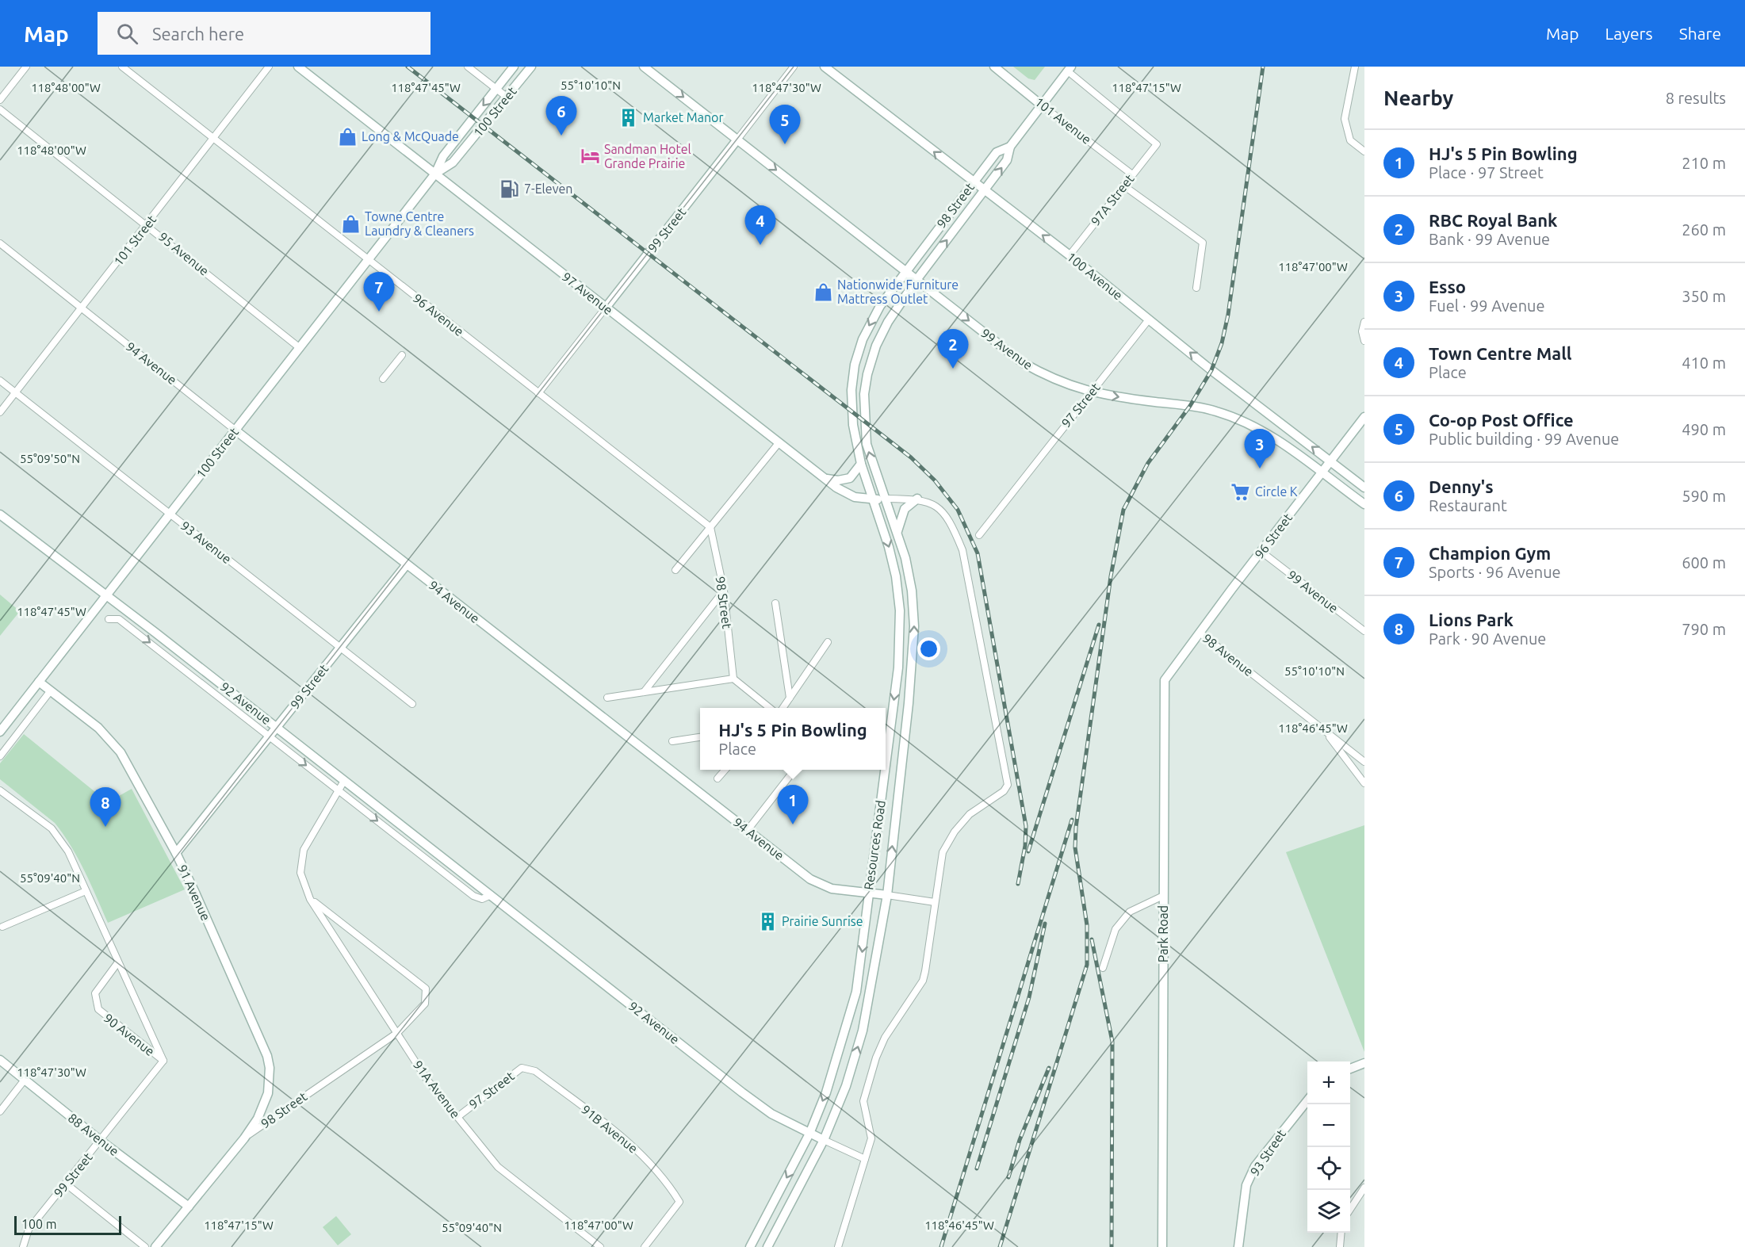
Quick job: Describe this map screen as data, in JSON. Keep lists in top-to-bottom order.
{
  "streets": {
    "street": [
      "100 Street",
      "101 Avenue",
      "97A Street",
      "98 Street",
      "99 Street",
      "101 Street",
      "95 Avenue",
      "100 Avenue",
      "97 Avenue",
      "96 Avenue",
      "99 Avenue",
      "94 Avenue",
      "97 Street",
      "96 Street",
      "93 Avenue",
      "98 Avenue",
      "92 Avenue",
      "Resources Road",
      "91 Avenue",
      "Park Road",
      "90 Avenue",
      "91A Avenue",
      "91B Avenue",
      "88 Avenue",
      "93 Street"
    ]
  },
  "crossings": [
    ["100 Street", "95 Avenue"],
    ["100 Street", "97 Avenue"],
    ["100 Street", "96 Avenue"],
    ["100 Street", "94 Avenue"],
    ["100 Street", "93 Avenue"],
    ["100 Street", "92 Avenue"],
    ["100 Street", "91 Avenue"],
    ["101 Avenue", "97A Street"],
    ["101 Avenue", "98 Street"],
    ["97A Street", "98 Street"],
    ["97A Street", "100 Avenue"],
    ["98 Street", "100 Avenue"],
    ["98 Street", "96 Avenue"],
    ["98 Street", "99 Avenue"],
    ["98 Street", "Resources Road"],
    ["98 Street", "91 Avenue"],
    ["98 Street", "91A Avenue"],
    ["98 Street", "88 Avenue"],
    ["99 Street", "97 Avenue"],
    ["99 Street", "96 Avenue"],
    ["99 Street", "99 Avenue"],
    ["99 Street", "94 Avenue"],
    ["99 Street", "93 Avenue"],
    ["99 Street", "92 Avenue"],
    ["99 Street", "91 Avenue"],
    ["99 Street", "90 Avenue"],
    ["99 Street", "88 Avenue"],
    ["101 Street", "95 Avenue"],
    ["101 Street", "96 Avenue"],
    ["101 Street", "94 Avenue"],
    ["101 Street", "93 Avenue"],
    ["100 Avenue", "97 Street"],
    ["100 Avenue", "96 Street"],
    ["97 Avenue", "Resources Road"],
    ["99 Avenue", "97 Street"],
    ["99 Avenue", "96 Street"],
    ["99 Avenue", "Resources Road"],
    ["94 Avenue", "Resources Road"],
    ["97 Street", "91A Avenue"],
    ["97 Street", "91B Avenue"],
    ["96 Street", "98 Avenue"],
    ["96 Street", "Park Road"],
    ["98 Avenue", "Park Road"],
    ["92 Avenue", "Resources Road"],
    ["92 Avenue", "91A Avenue"]
  ],
  "one_way": ["100 Avenue", "99 Avenue"],
  "places": {
    "building": ["Market Manor", "Prairie Sunrise"],
    "shop": ["Long & McQuade", "Towne Centre Laundry & Cleaners", "Nationwide Furniture Mattress Outlet"],
    "hotel": ["Sandman Hotel Grande Prairie"],
    "fuel station": ["7-Eleven"],
    "supermarket": ["Circle K"]
  },
  "scale_bar": "100 m",
  "page": {
    "header": "Map",
    "search": "Search here",
    "nav": ["Map", "Layers", "Share"],
    "heading": ["Nearby", "8 results"],
    "pins": [
      "6",
      "5",
      "4",
      "7",
      "2",
      "3",
      "1",
      "8"
    ],
    "list": [
      {
        "mark": "1",
        "name": "HJ's 5 Pin Bowling",
        "note": "Place · 97 Street",
        "value": "210 m"
      },
      {
        "mark": "2",
        "name": "RBC Royal Bank",
        "note": "Bank · 99 Avenue",
        "value": "260 m"
      },
      {
        "mark": "3",
        "name": "Esso",
        "note": "Fuel · 99 Avenue",
        "value": "350 m"
      },
      {
        "mark": "4",
        "name": "Town Centre Mall",
        "note": "Place",
        "value": "410 m"
      },
      {
        "mark": "5",
        "name": "Co-op Post Office",
        "note": "Public building · 99 Avenue",
        "value": "490 m"
      },
      {
        "mark": "6",
        "name": "Denny's",
        "note": "Restaurant",
        "value": "590 m"
      },
      {
        "mark": "7",
        "name": "Champion Gym",
        "note": "Sports · 96 Avenue",
        "value": "600 m"
      },
      {
        "mark": "8",
        "name": "Lions Park",
        "note": "Park · 90 Avenue",
        "value": "790 m"
      }
    ],
    "popup": ["HJ's 5 Pin Bowling", "Place"],
    "map_buttons": ["+", "−"],
    "scale": "100 m"
  },
  "coordinates": [
    "55°10'10\"N",
    "118°48'00\"W",
    "118°47'45\"W",
    "118°47'15\"W",
    "118°47'30\"W",
    "118°47'00\"W",
    "55°09'50\"N",
    "118°46'45\"W",
    "55°09'40\"N"
  ]
}
